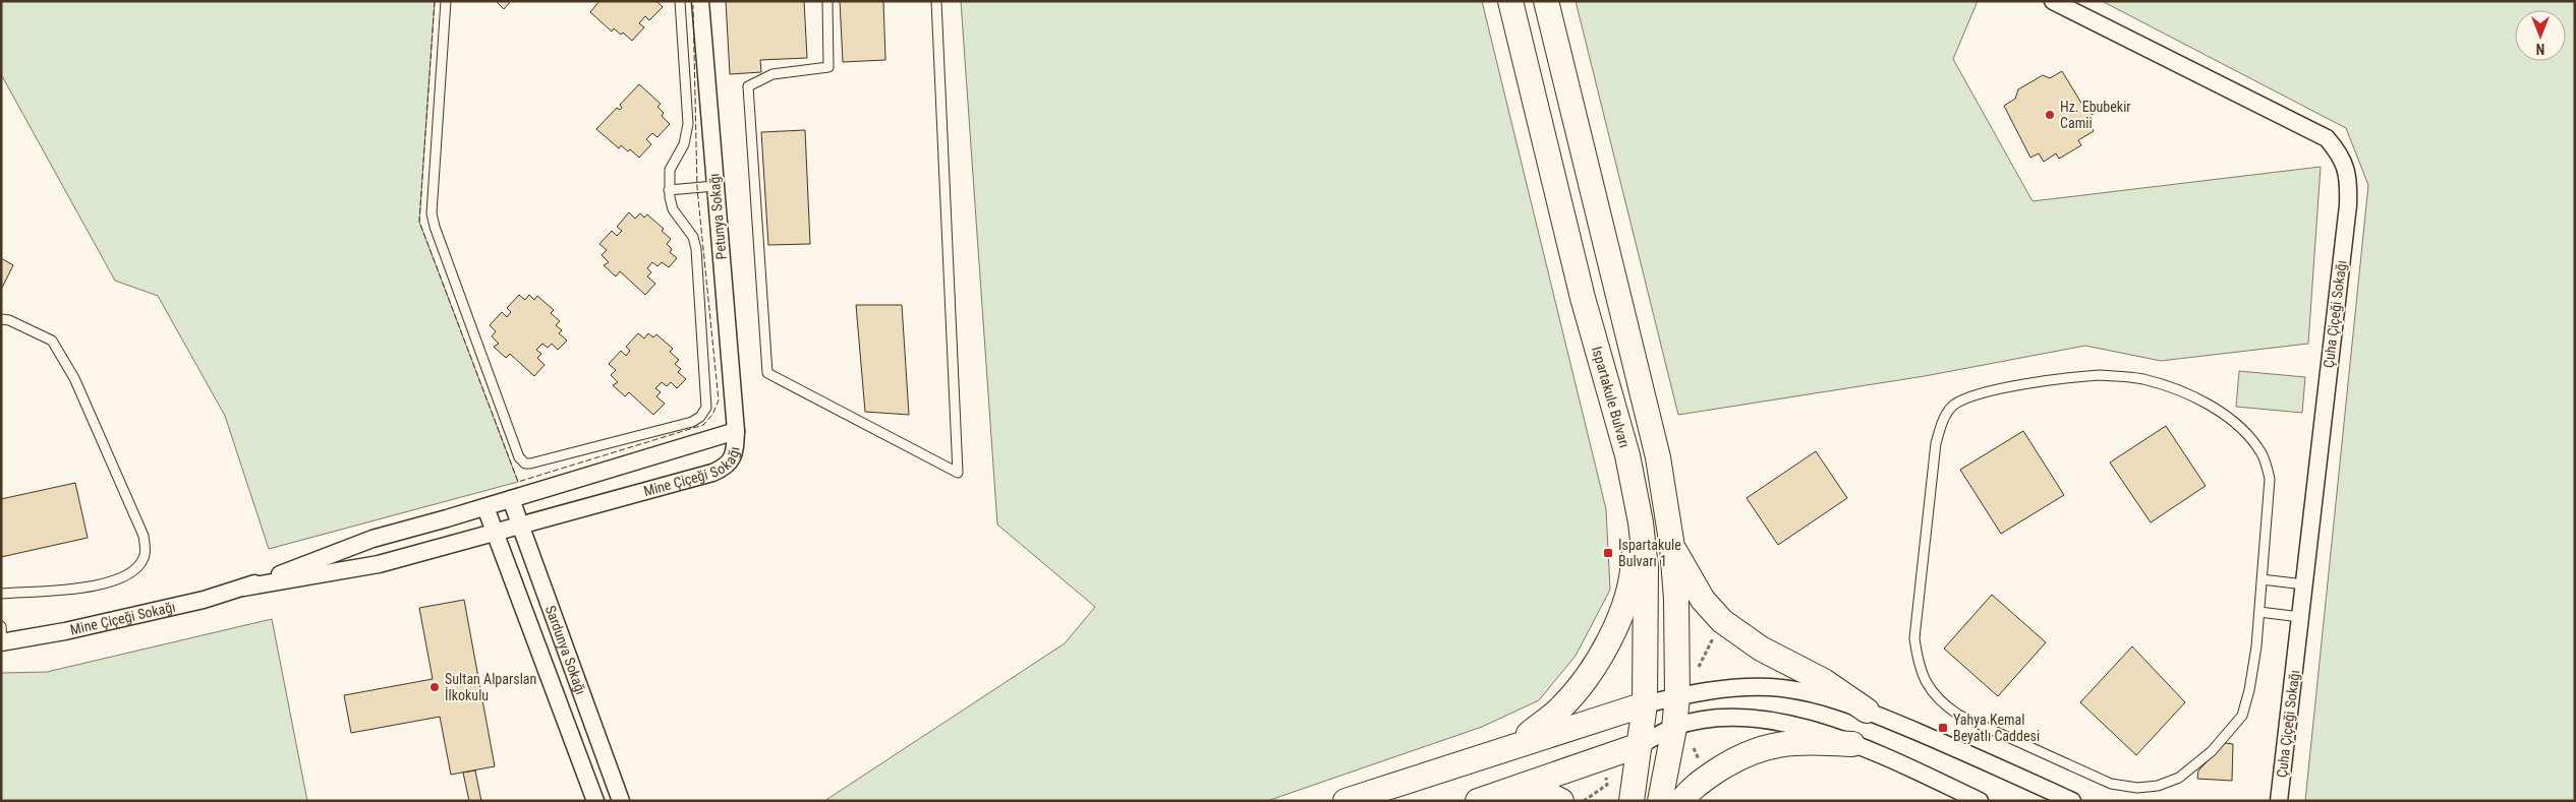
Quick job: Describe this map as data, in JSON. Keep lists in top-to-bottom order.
{
  "streets": {
    "main road": ["Ispartakule Bulvarı"],
    "street": [
      "Petunya Sokağı",
      "Çuha Çiçeği Sokağı",
      "Mine Çiçeği Sokağı",
      "Sardunya Sokağı"
    ]
  },
  "crossings": [
    ["Petunya Sokağı", "Mine Çiçeği Sokağı"],
    ["Mine Çiçeği Sokağı", "Sardunya Sokağı"]
  ],
  "places": {
    "other": ["Hz. Ebubekir Camii", "Sultan Alparslan İlkokulu"],
    "transit": ["Ispartakule Bulvarı 1", "Yahya Kemal Beyatlı Caddesi"]
  },
  "north": "bottom"
}
